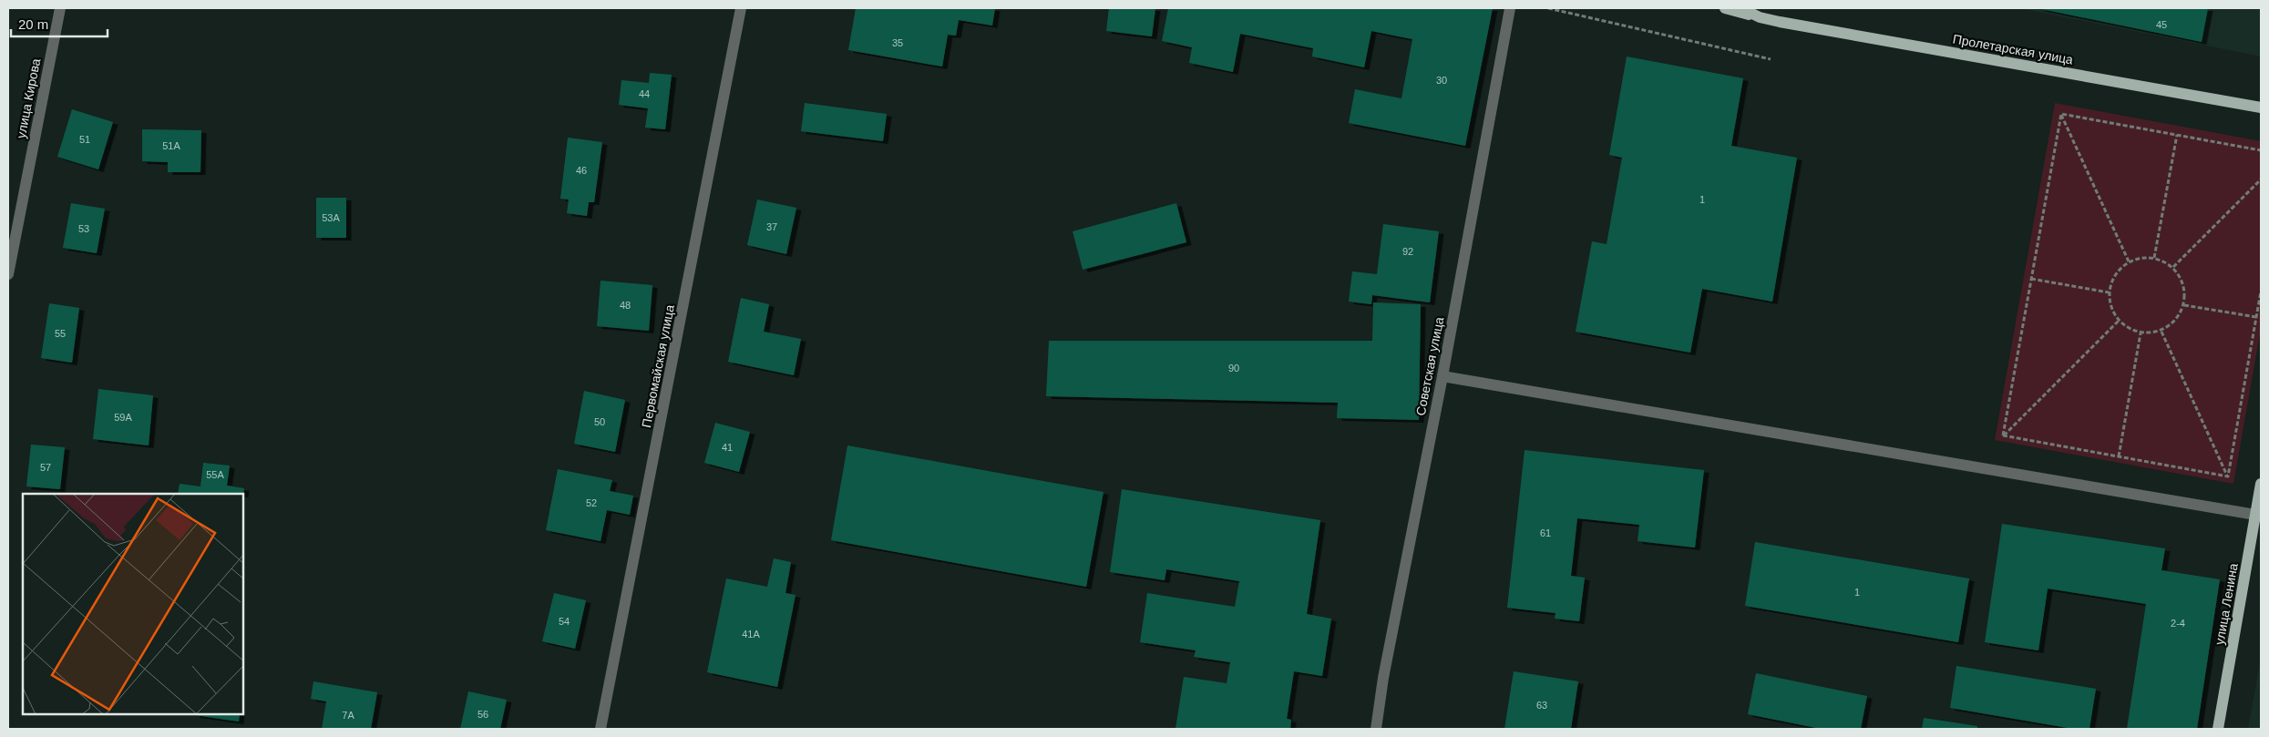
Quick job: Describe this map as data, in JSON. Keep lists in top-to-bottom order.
{
  "streets": {
    "main road": ["Пролетарская улица", "улица Ленина"],
    "street": ["улица Кирова", "Первомайская улица", "Советская улица"]
  },
  "house_numbers": [
    "45",
    "35",
    "30",
    "44",
    "51",
    "51А",
    "46",
    "1",
    "53А",
    "37",
    "53",
    "92",
    "48",
    "55",
    "90",
    "59А",
    "50",
    "41",
    "57",
    "55А",
    "52",
    "61",
    "1",
    "54",
    "2-4",
    "41А",
    "63",
    "56",
    "7А"
  ],
  "scale_bar": "20 m"
}
